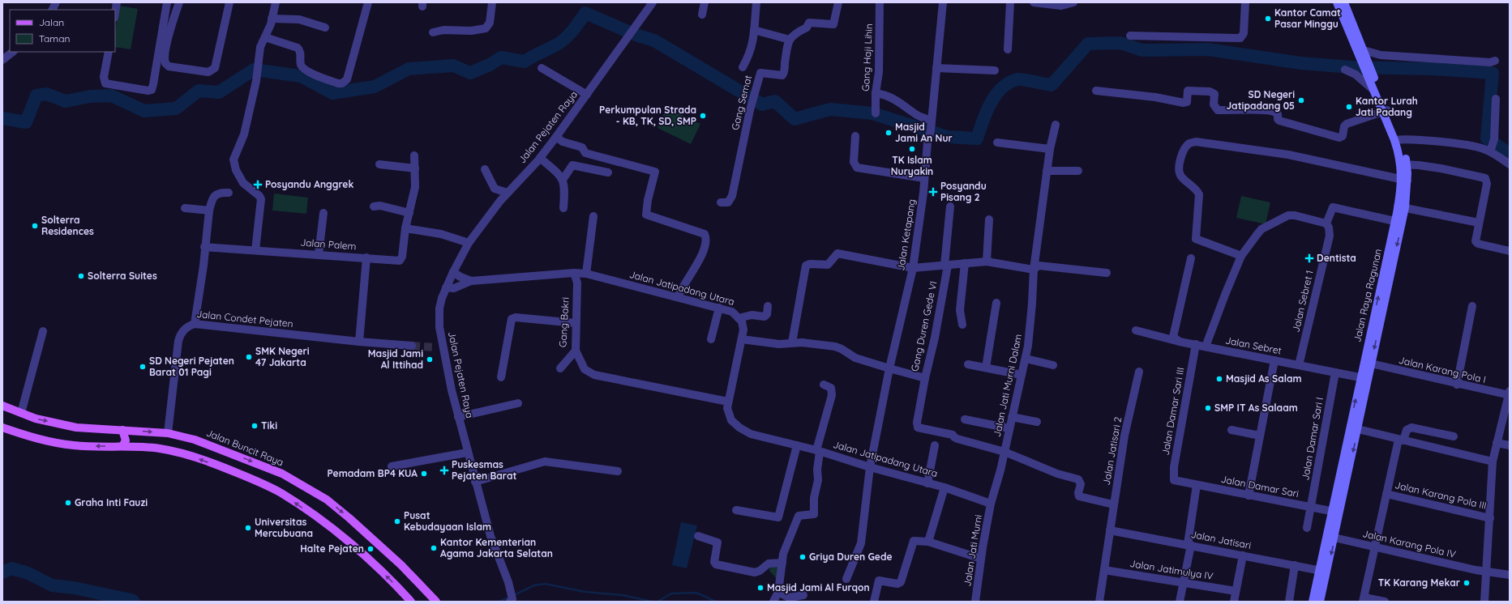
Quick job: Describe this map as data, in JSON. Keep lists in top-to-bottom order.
{
  "streets": {
    "main road": ["Jalan Raya Ragunan", "Jalan Buncit Raya"],
    "street": [
      "Gang Haji Lihin",
      "Gang Semat",
      "Jalan Pejaten Raya",
      "Jalan Ketapang",
      "Jalan Palem",
      "Jalan Jatipadang Utara",
      "Jalan Sebret 1",
      "Jalan Condet Pejaten",
      "Gang Bakri",
      "Gang Duren Gede VI",
      "Jalan Sebret",
      "Jalan Karang Pola I",
      "Jalan Jati Murni Dalam",
      "Jalan Damar Sari III",
      "Jalan Damar Sari I",
      "Jalan Jatisari 2",
      "Jalan Damar Sari",
      "Jalan Karang Pola III",
      "Jalan Jatisari",
      "Jalan Karang Pola IV",
      "Jalan Jati Murni",
      "Jalan Jatimulya IV"
    ]
  },
  "crossings": [
    ["Jalan Pejaten Raya", "Jalan Jatipadang Utara"],
    ["Jalan Ketapang", "Jalan Jatipadang Utara"],
    ["Jalan Ketapang", "Gang Duren Gede VI"],
    ["Jalan Palem", "Jalan Condet Pejaten"],
    ["Jalan Jatipadang Utara", "Gang Bakri"],
    ["Jalan Jatipadang Utara", "Gang Duren Gede VI"],
    ["Jalan Jatipadang Utara", "Jalan Jati Murni Dalam"],
    ["Jalan Jatipadang Utara", "Jalan Jati Murni"],
    ["Jalan Raya Ragunan", "Jalan Sebret"],
    ["Jalan Raya Ragunan", "Jalan Karang Pola I"],
    ["Jalan Raya Ragunan", "Jalan Damar Sari"],
    ["Jalan Raya Ragunan", "Jalan Jatisari"],
    ["Jalan Raya Ragunan", "Jalan Karang Pola IV"],
    ["Jalan Sebret 1", "Jalan Sebret"],
    ["Jalan Condet Pejaten", "Jalan Buncit Raya"],
    ["Jalan Sebret", "Jalan Damar Sari III"],
    ["Jalan Sebret", "Jalan Damar Sari I"],
    ["Jalan Jati Murni Dalam", "Jalan Jati Murni"],
    ["Jalan Damar Sari III", "Jalan Damar Sari"],
    ["Jalan Damar Sari I", "Jalan Damar Sari"],
    ["Jalan Jatisari 2", "Jalan Jatisari"],
    ["Jalan Jatisari 2", "Jalan Jatimulya IV"]
  ],
  "places": {
    "other": [
      "Kantor Camat Pasar Minggu",
      "SD Negeri Jatipadang 05",
      "Kantor Lurah Jati Padang",
      "Perkumpulan Strada - KB, TK, SD, SMP",
      "Masjid Jami An Nur",
      "TK Islam Nuryakin",
      "Solterra Residences",
      "Solterra Suites",
      "SMK Negeri 47 Jakarta",
      "Masjid Jami Al Ittihad",
      "SD Negeri Pejaten Barat 01 Pagi",
      "Masjid As Salam",
      "SMP IT As Salaam",
      "Tiki",
      "Pemadam BP4 KUA",
      "Graha Inti Fauzi",
      "Pusat Kebudayaan Islam",
      "Universitas Mercubuana",
      "Kantor Kementerian Agama Jakarta Selatan",
      "Halte Pejaten",
      "Griya Duren Gede",
      "TK Karang Mekar",
      "Masjid Jami Al Furqon"
    ],
    "health": [
      "Posyandu Anggrek",
      "Posyandu Pisang 2",
      "Dentista",
      "Puskesmas Pejaten Barat"
    ]
  },
  "legend": ["Jalan", "Taman"]
}
